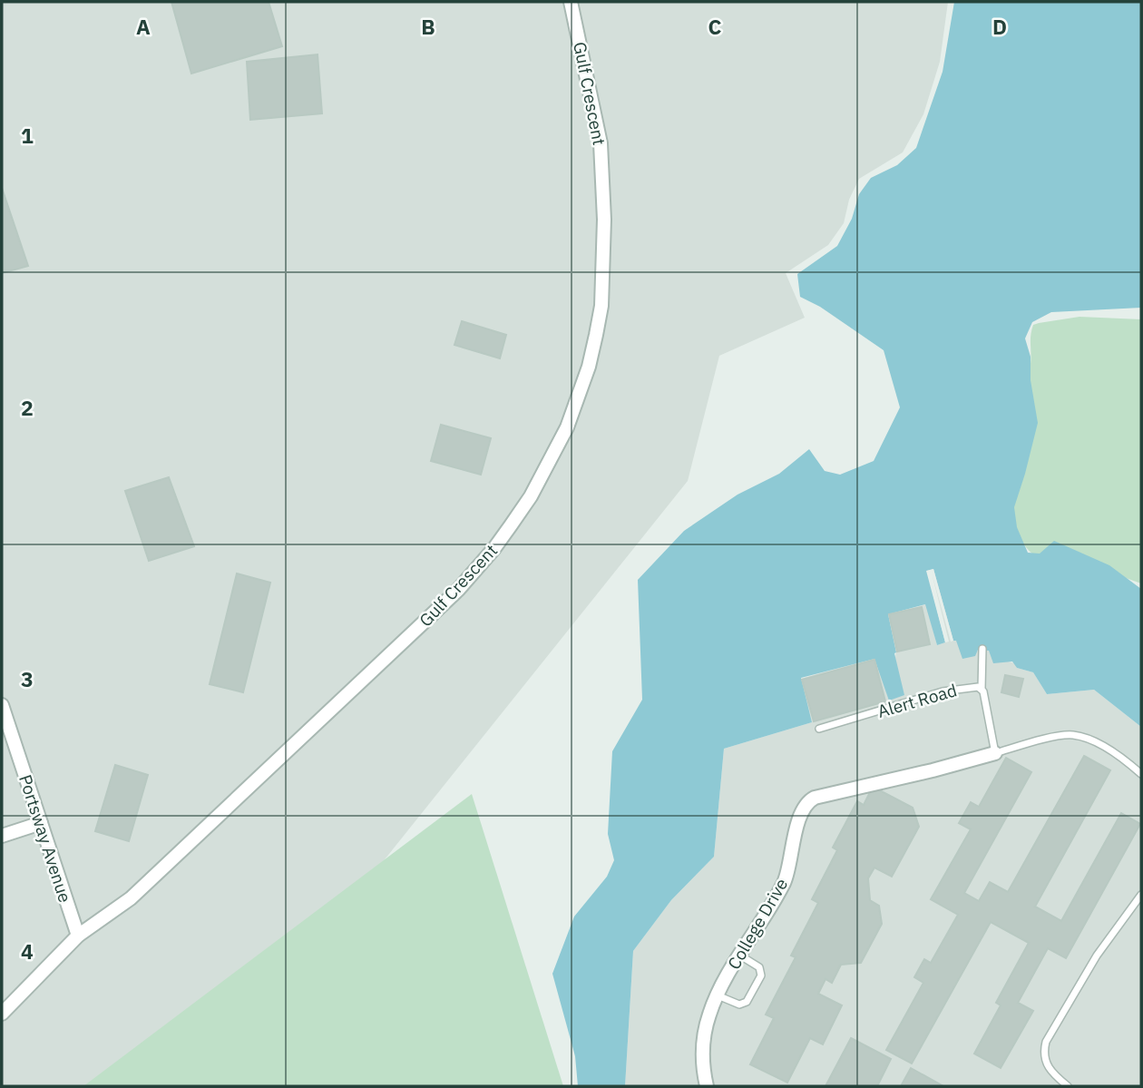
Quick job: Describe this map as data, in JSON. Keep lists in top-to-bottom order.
{
  "streets": {
    "street": ["Gulf Crescent", "Portsway Avenue", "College Drive"],
    "lane": ["Alert Road"]
  },
  "crossings": [
    ["Gulf Crescent", "Portsway Avenue"],
    ["Alert Road", "College Drive"]
  ],
  "grid": {
    "columns": [
      "A",
      "B",
      "C",
      "D"
    ],
    "rows": [
      "1",
      "2",
      "3",
      "4"
    ]
  }
}
